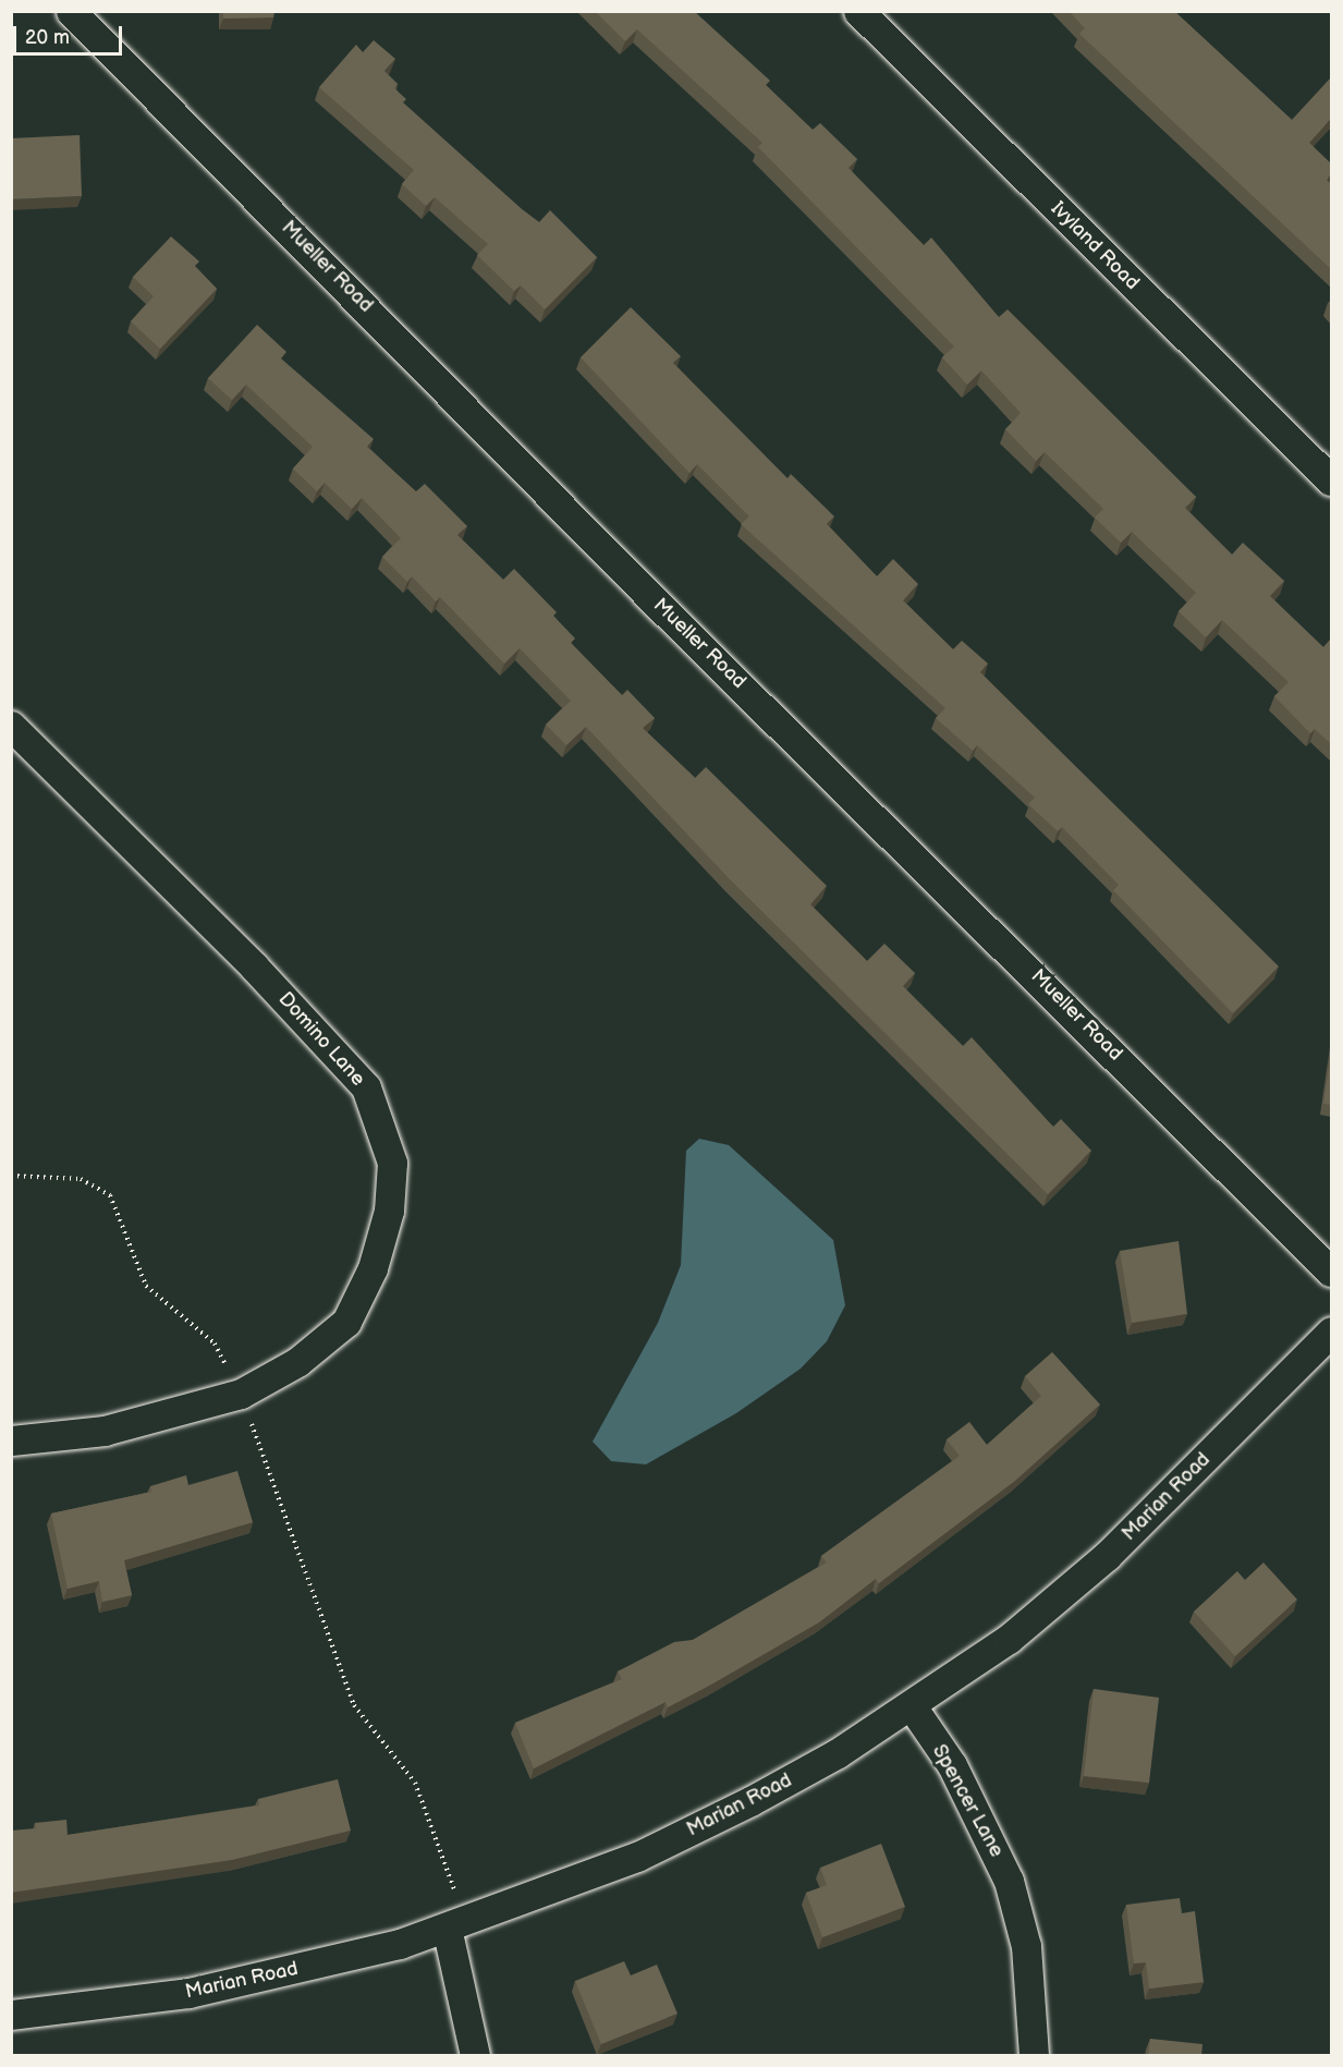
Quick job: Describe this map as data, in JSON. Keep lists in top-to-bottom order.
{
  "streets": {
    "street": [
      "Ivyland Road",
      "Mueller Road",
      "Domino Lane",
      "Marian Road",
      "Spencer Lane"
    ]
  },
  "crossings": [
    ["Marian Road", "Spencer Lane"]
  ],
  "scale_bar": "20 m"
}
